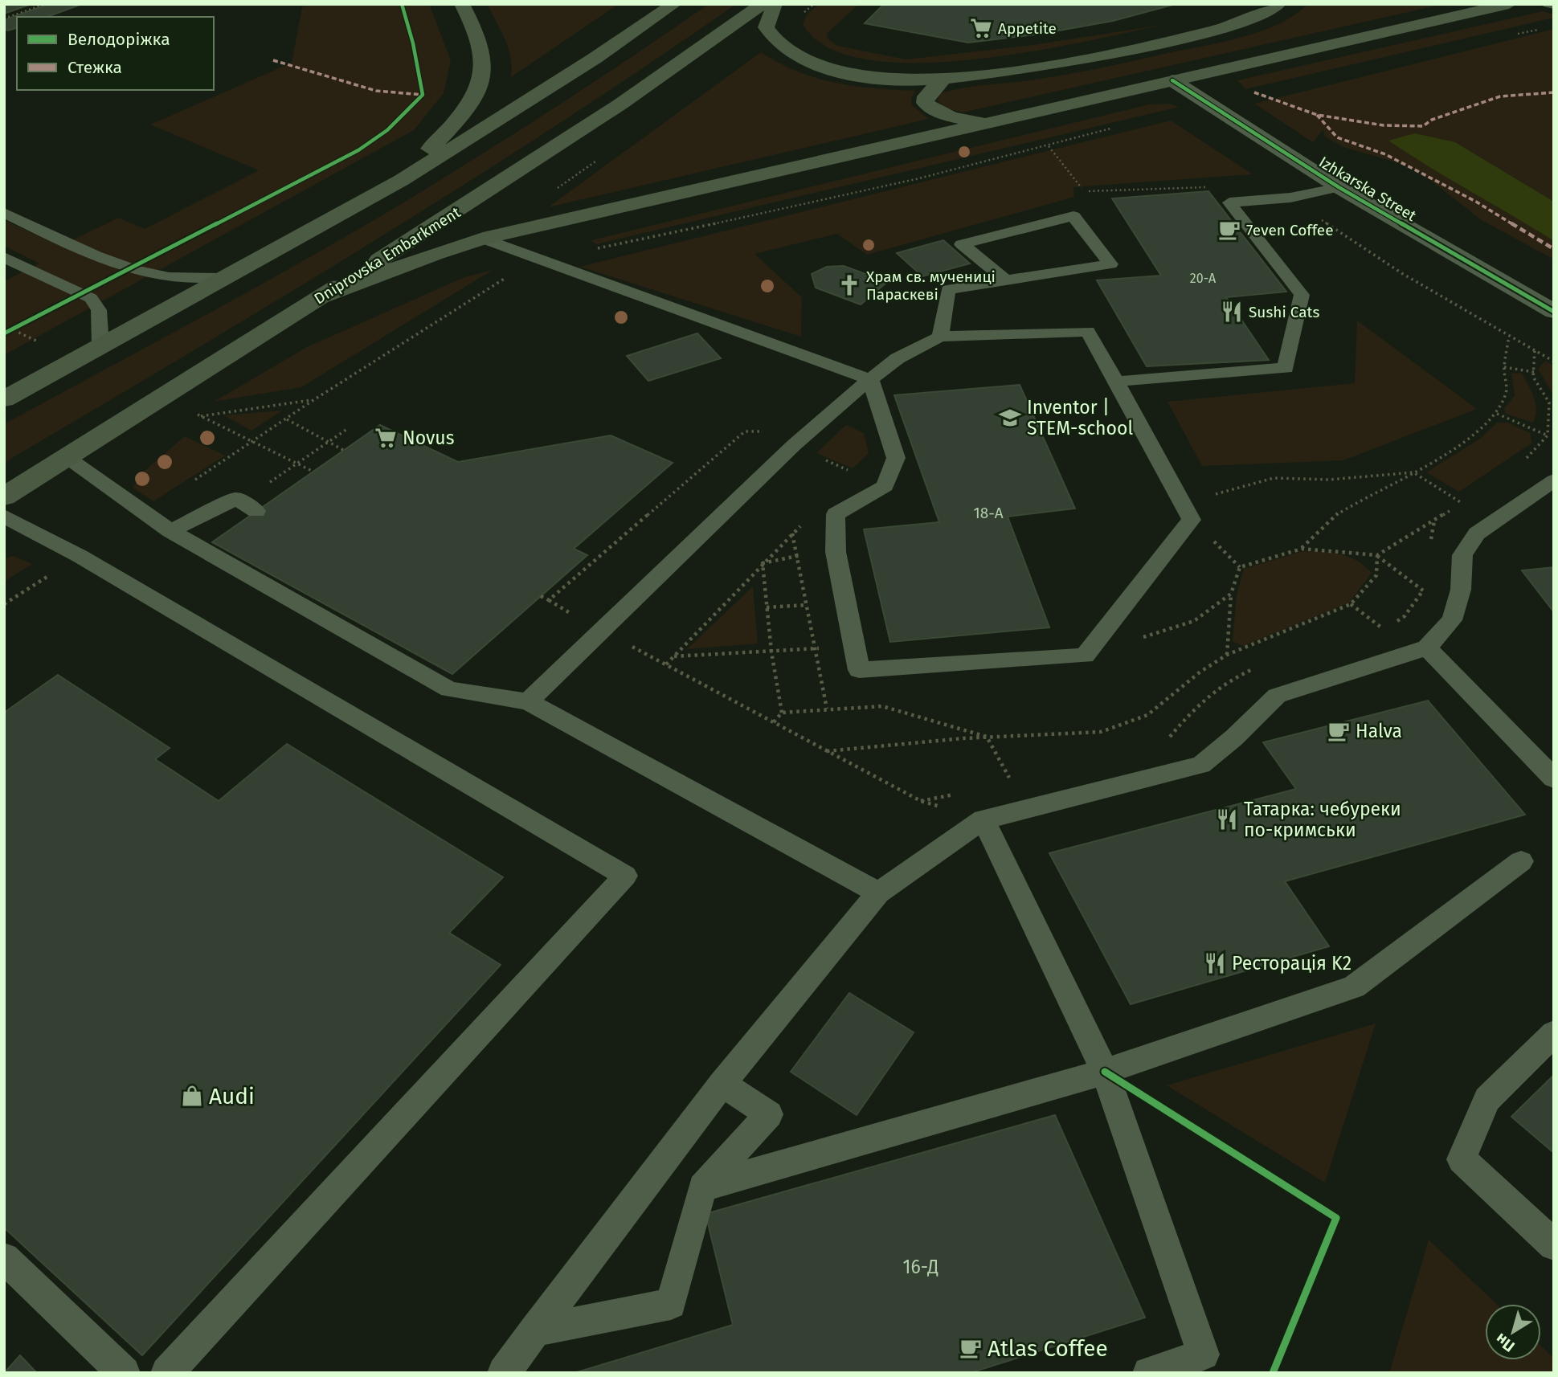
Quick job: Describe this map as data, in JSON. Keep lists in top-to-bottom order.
{
  "streets": {
    "main road": ["Dniprovska Embarkment"],
    "street": ["Izhkarska Street"]
  },
  "places": {
    "supermarket": ["Appetite", "Novus"],
    "cafe": ["7even Coffee", "Halva", "Atlas Coffee"],
    "church": ["Храм св. мучениці Параскеві"],
    "restaurant": ["Sushi Cats", "Татарка: чебуреки по-кримськи", "Ресторація K2"],
    "school or university": ["Inventor | STEM-school"],
    "shop": ["Audi"]
  },
  "house_numbers": ["20-А", "18-А", "16-Д"],
  "legend": ["Велодоріжка", "Стежка"],
  "north": "bottom left"
}
